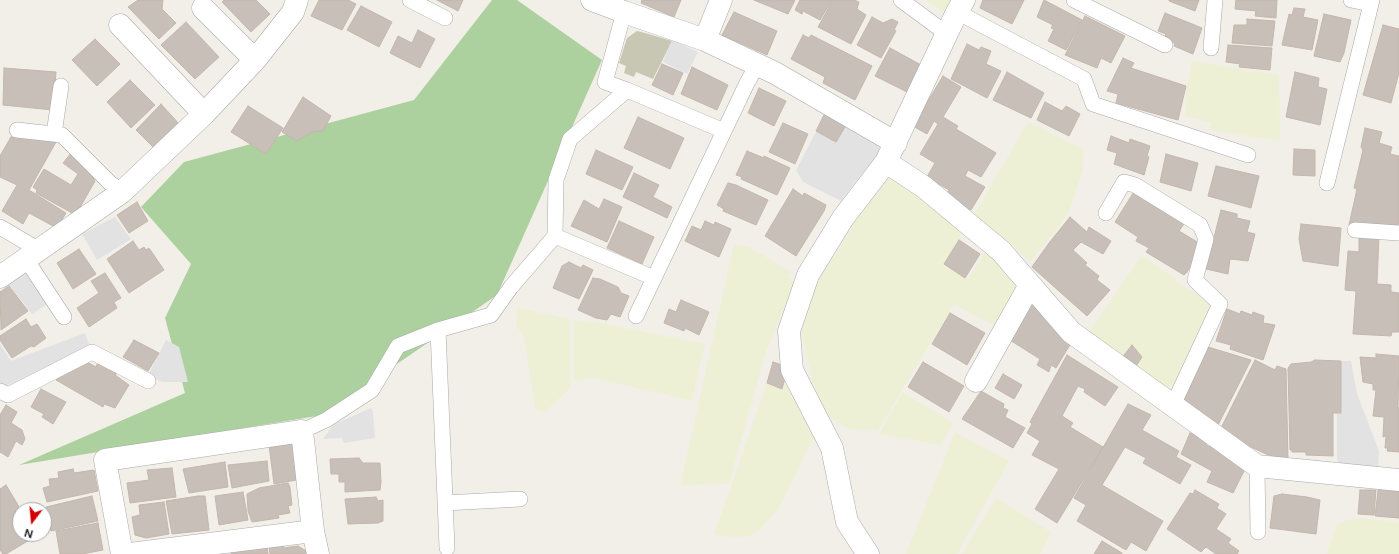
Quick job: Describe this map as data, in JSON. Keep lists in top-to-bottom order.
{
  "north": "bottom"
}
